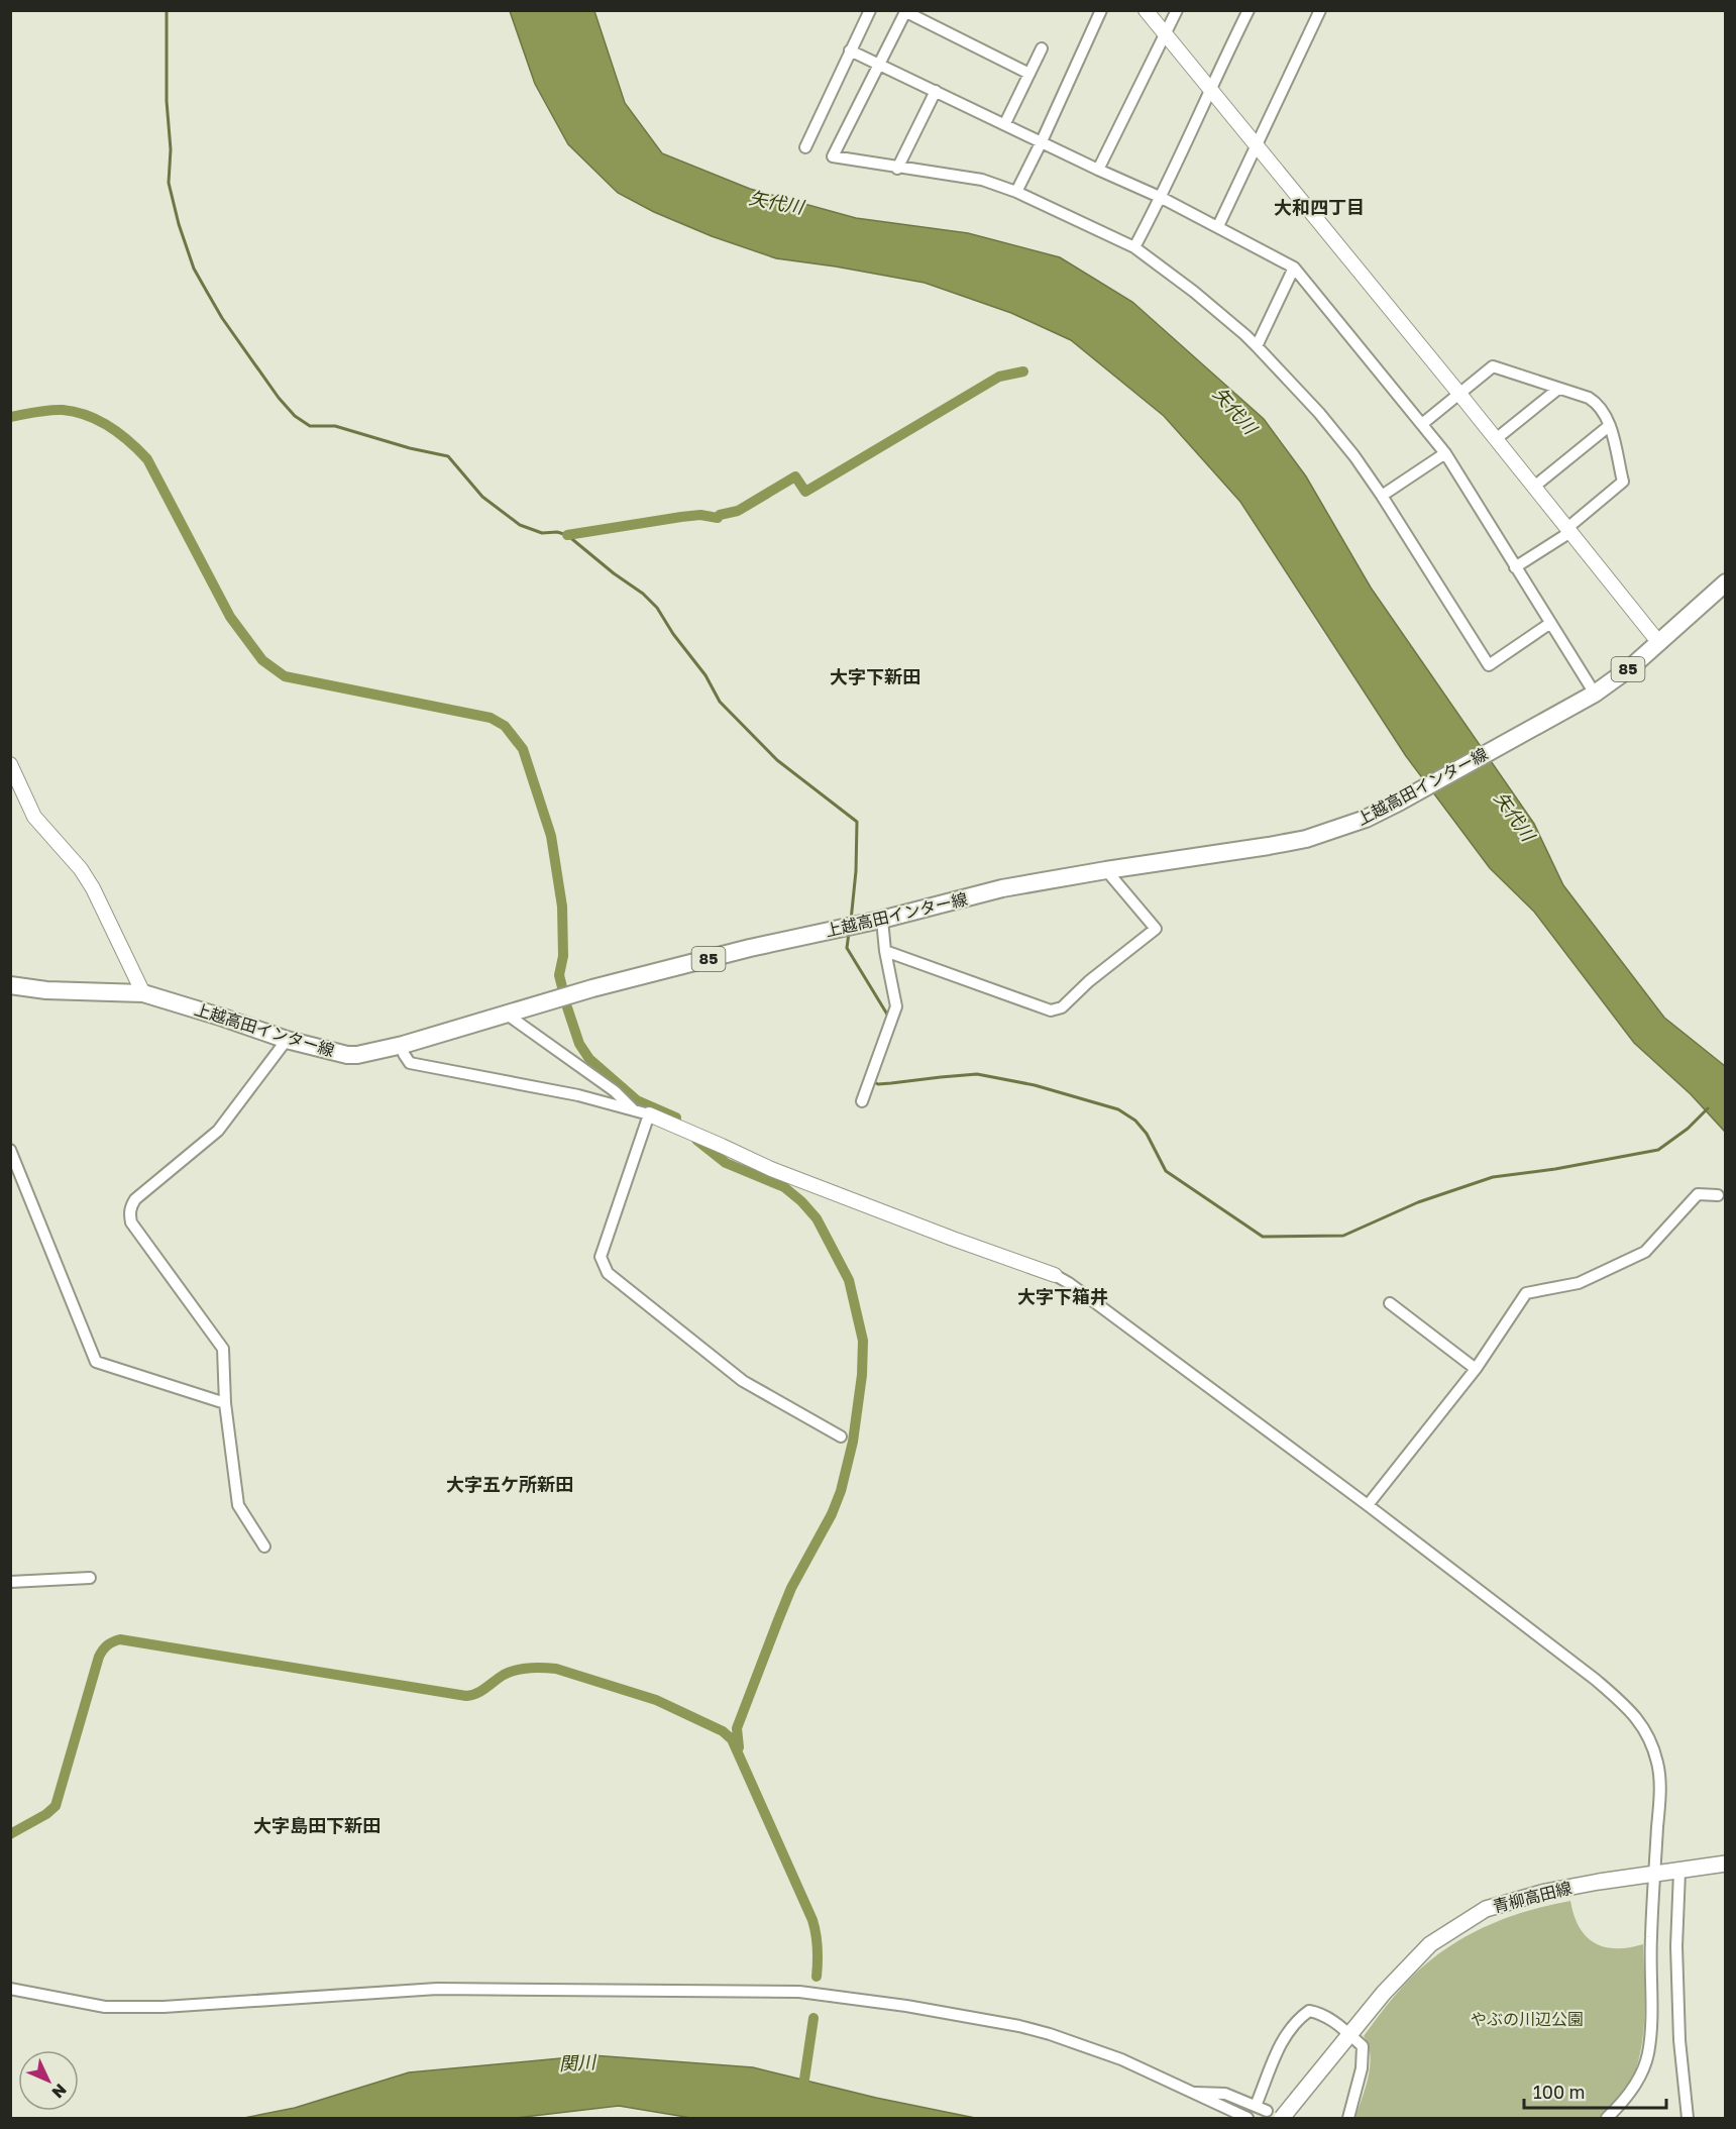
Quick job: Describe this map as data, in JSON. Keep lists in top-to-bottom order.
{
  "streets": {
    "main road": ["85", "上越高田インター線", "青柳高田線"]
  },
  "districts": [
    "大和四丁目",
    "大字下新田",
    "大字下箱井",
    "大字五ケ所新田",
    "大字島田下新田"
  ],
  "water": ["矢代川", "関川"],
  "parks": ["やぶの川辺公園"],
  "scale_bar": "100 m",
  "north": "bottom right"
}
